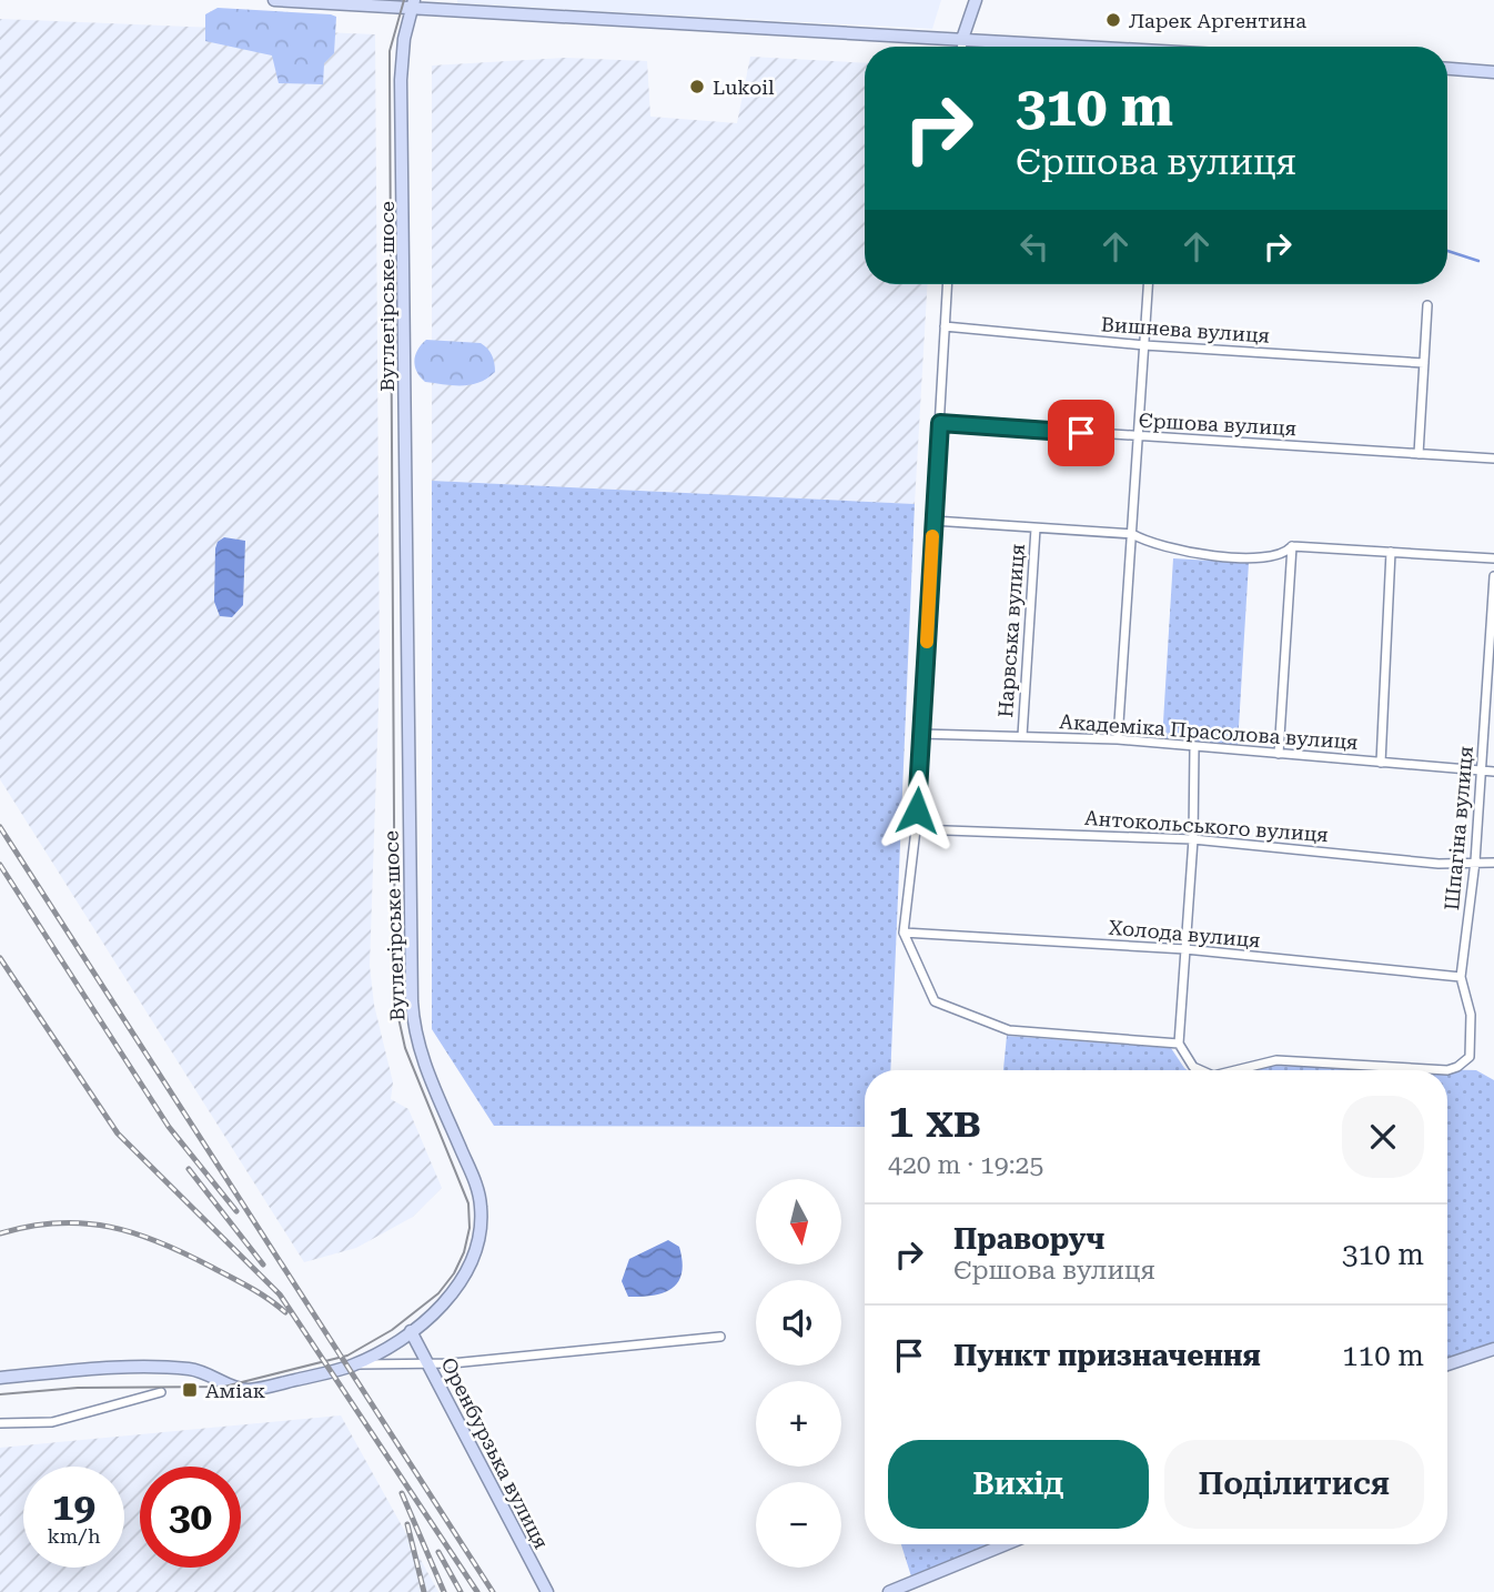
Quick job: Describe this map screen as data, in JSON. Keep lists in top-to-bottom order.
{
  "streets": {
    "street": [
      "Вуглегірське шосе",
      "Вишнева вулиця",
      "Єршова вулиця",
      "Нарвська вулиця",
      "Академіка Прасолова вулиця",
      "Антокольського вулиця",
      "Шпагіна вулиця",
      "Холода вулиця",
      "Оренбурзька вулиця"
    ]
  },
  "crossings": [
    ["Вуглегірське шосе", "Оренбурзька вулиця"],
    ["Нарвська вулиця", "Академіка Прасолова вулиця"],
    ["Академіка Прасолова вулиця", "Шпагіна вулиця"],
    ["Антокольського вулиця", "Шпагіна вулиця"],
    ["Шпагіна вулиця", "Холода вулиця"]
  ],
  "places": {
    "other": ["Ларек Аргентина", "Lukoil"],
    "transit": ["Аміак"]
  },
  "north": "bottom",
  "page": {
    "turn": ["310 m", "Єршова вулиця"],
    "heading": ["1 хв", "420 m · 19:25"],
    "map_buttons": ["+", "−"],
    "list": [
      {
        "name": "Праворуч",
        "note": "Єршова вулиця",
        "value": "310 m"
      },
      {
        "name": "Пункт призначення",
        "value": "110 m"
      }
    ],
    "buttons": ["Вихід", "Поділитися"],
    "speed": "19 km/h",
    "limit": "30"
  }
}
